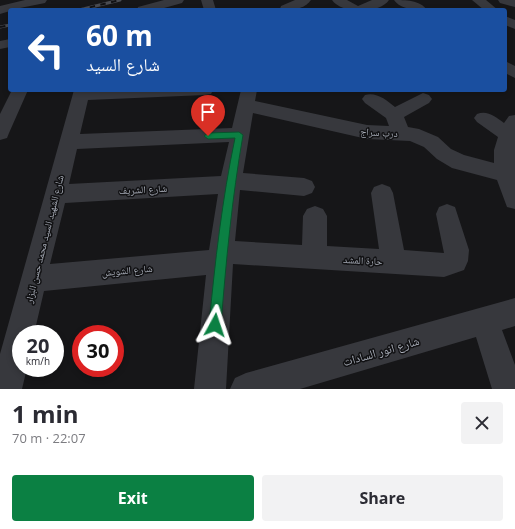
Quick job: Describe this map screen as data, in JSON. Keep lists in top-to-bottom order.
{
  "streets": {
    "street": [
      "درب سراج",
      "شارع الشريف",
      "شارع الشهيد السيد محمد حسن البزار",
      "حارة المشد",
      "شارع الشويش",
      "شارع انور السادات"
    ]
  },
  "crossings": [
    ["شارع الشريف", "شارع الشهيد السيد محمد حسن البزار"],
    ["شارع الشهيد السيد محمد حسن البزار", "شارع الشويش"],
    ["حارة المشد", "شارع الشويش"]
  ],
  "page": {
    "turn": ["60 m", "شارع السيد"],
    "speed": "20 km/h",
    "limit": "30",
    "heading": ["1 min", "70 m · 22:07"],
    "buttons": ["Exit", "Share"]
  }
}
